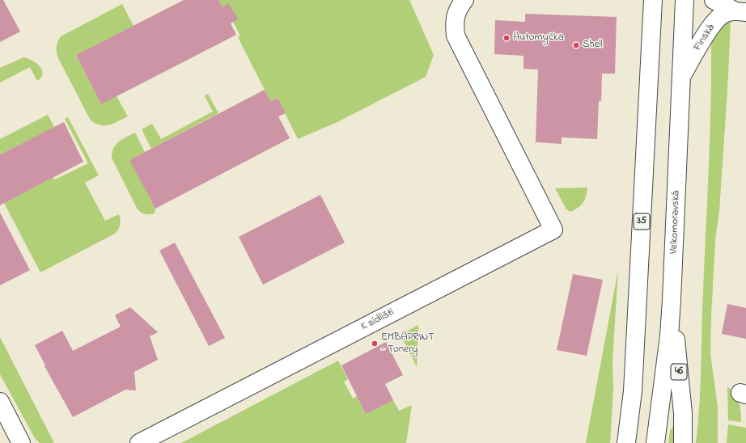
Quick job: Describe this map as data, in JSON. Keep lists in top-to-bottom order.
{
  "streets": {
    "main road": [
      "Finská",
      "35",
      "Velkomoravská",
      "K sídlišti",
      "46"
    ]
  },
  "crossings": [
    ["Finská", "Velkomoravská"],
    ["Velkomoravská", "46"]
  ],
  "places": ["Automyčka", "Shell", "EMBAPRINT - Tonery"]
}
